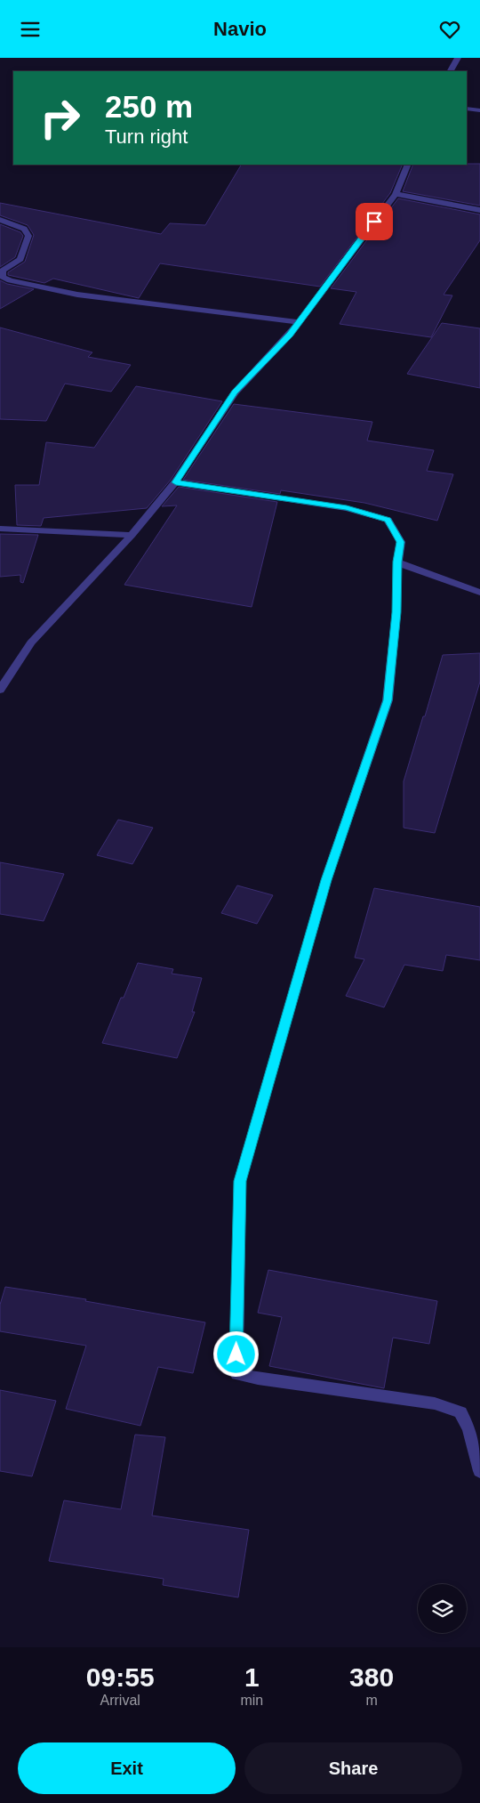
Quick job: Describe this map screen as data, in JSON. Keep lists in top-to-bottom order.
{
  "page": {
    "header": "Navio",
    "turn": ["250 m", "Turn right"],
    "eta": [
      "09:55",
      "Arrival",
      "1",
      "min",
      "380",
      "m"
    ],
    "buttons": ["Exit", "Share"]
  }
}
